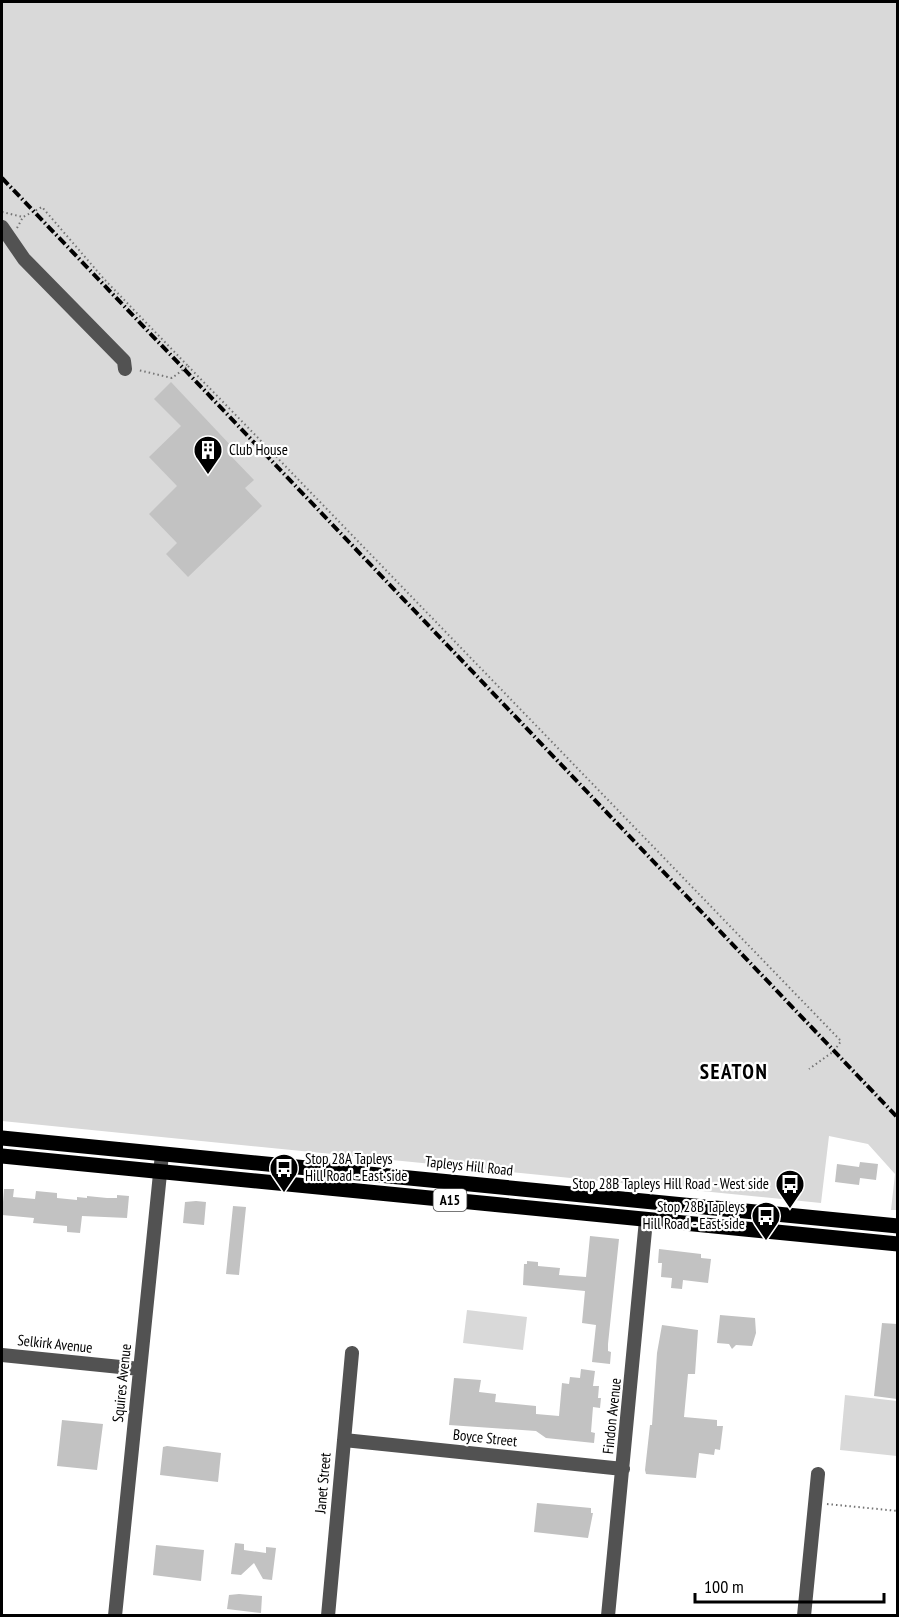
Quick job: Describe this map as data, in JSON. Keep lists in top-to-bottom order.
{
  "streets": {
    "main road": ["Tapleys Hill Road", "A15"],
    "street": [
      "Selkirk Avenue",
      "Squires Avenue",
      "Findon Avenue",
      "Boyce Street",
      "Janet Street"
    ]
  },
  "crossings": [
    ["Tapleys Hill Road", "Squires Avenue"],
    ["A15", "Squires Avenue"],
    ["A15", "Findon Avenue"],
    ["Selkirk Avenue", "Squires Avenue"],
    ["Findon Avenue", "Boyce Street"],
    ["Boyce Street", "Janet Street"]
  ],
  "districts": ["SEATON"],
  "places": {
    "building": ["Club House"],
    "bus stop": ["Stop 28A Tapleys Hill Road - East side", "Stop 28B Tapleys Hill Road - West side", "Stop 28B Tapleys Hill Road - East side"]
  },
  "scale_bar": "100 m"
}
